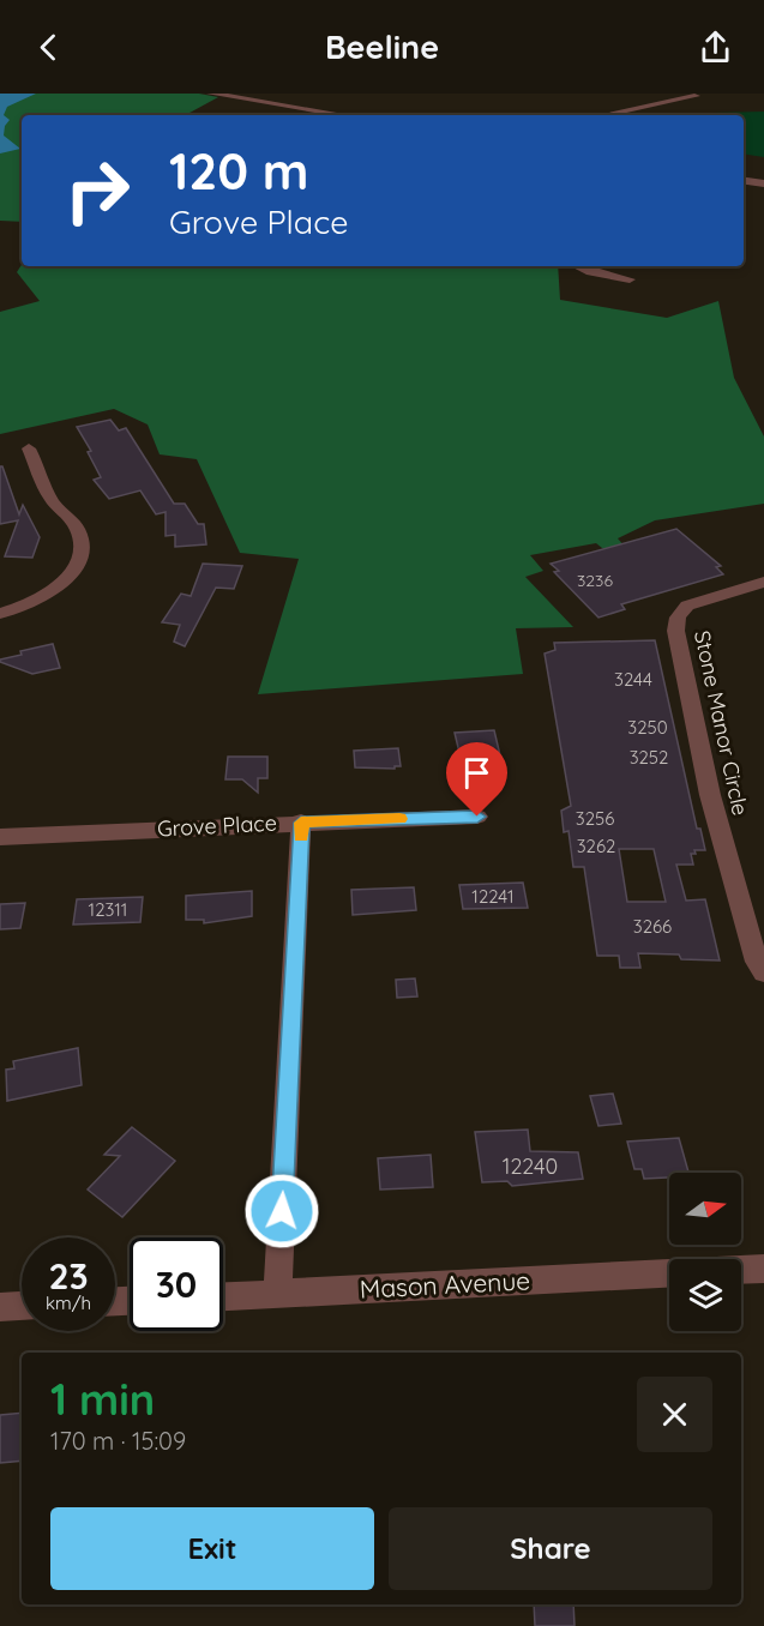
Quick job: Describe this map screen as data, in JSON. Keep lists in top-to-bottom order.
{
  "streets": {
    "street": ["Stone Manor Circle", "Grove Place", "Mason Avenue"]
  },
  "house_numbers": [
    "3236",
    "3244",
    "3250",
    "3252",
    "3256",
    "3262",
    "12241",
    "12311",
    "3266",
    "12240"
  ],
  "north": "right",
  "page": {
    "header": "Beeline",
    "turn": ["120 m", "Grove Place"],
    "speed": "23 km/h",
    "limit": "30",
    "heading": ["1 min", "170 m · 15:09"],
    "buttons": ["Exit", "Share"]
  }
}
